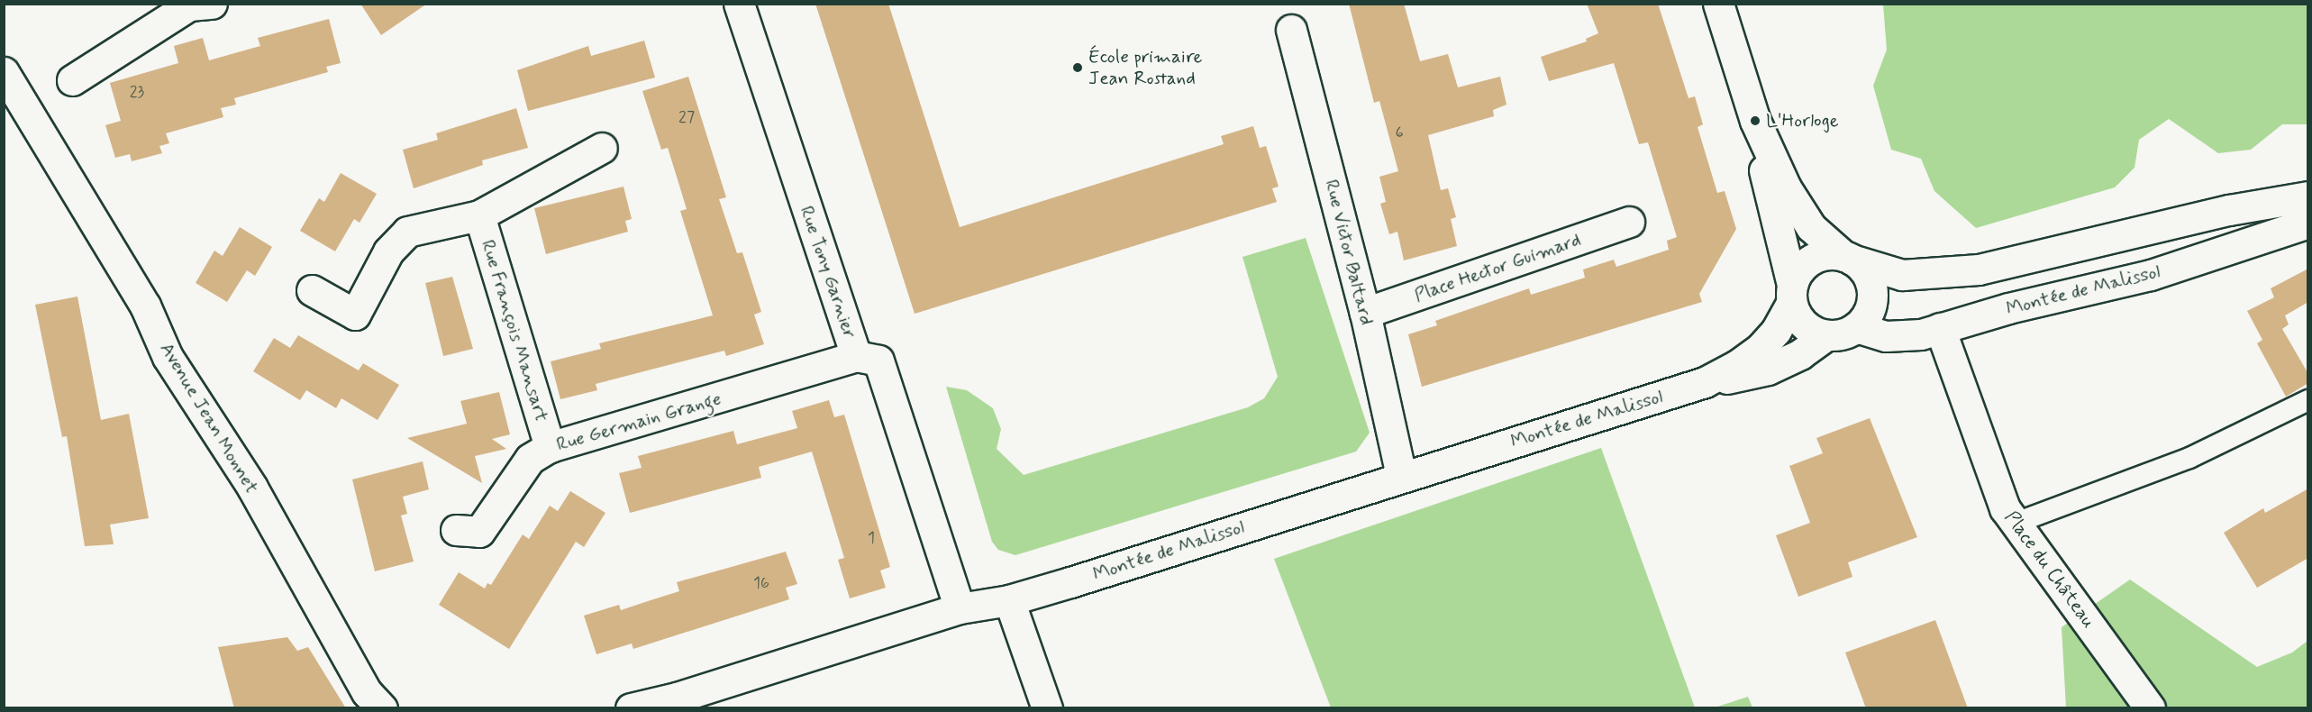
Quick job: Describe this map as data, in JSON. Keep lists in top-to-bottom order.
{
  "streets": {
    "street": [
      "Rue Victor Baltard",
      "Place Hector Guimard",
      "Rue Tony Garnier",
      "Montée de Malissol",
      "Rue François Mansart",
      "Avenue Jean Monnet",
      "Rue Germain Grange",
      "Place du Château"
    ]
  },
  "crossings": [
    ["Rue Victor Baltard", "Place Hector Guimard"],
    ["Rue Victor Baltard", "Montée de Malissol"],
    ["Rue Tony Garnier", "Montée de Malissol"],
    ["Rue Tony Garnier", "Rue Germain Grange"],
    ["Montée de Malissol", "Place du Château"],
    ["Rue François Mansart", "Rue Germain Grange"]
  ],
  "places": ["École primaire Jean Rostand", "L'Horloge"],
  "house_numbers": [
    "23",
    "27",
    "6",
    "1",
    "16"
  ]
}
